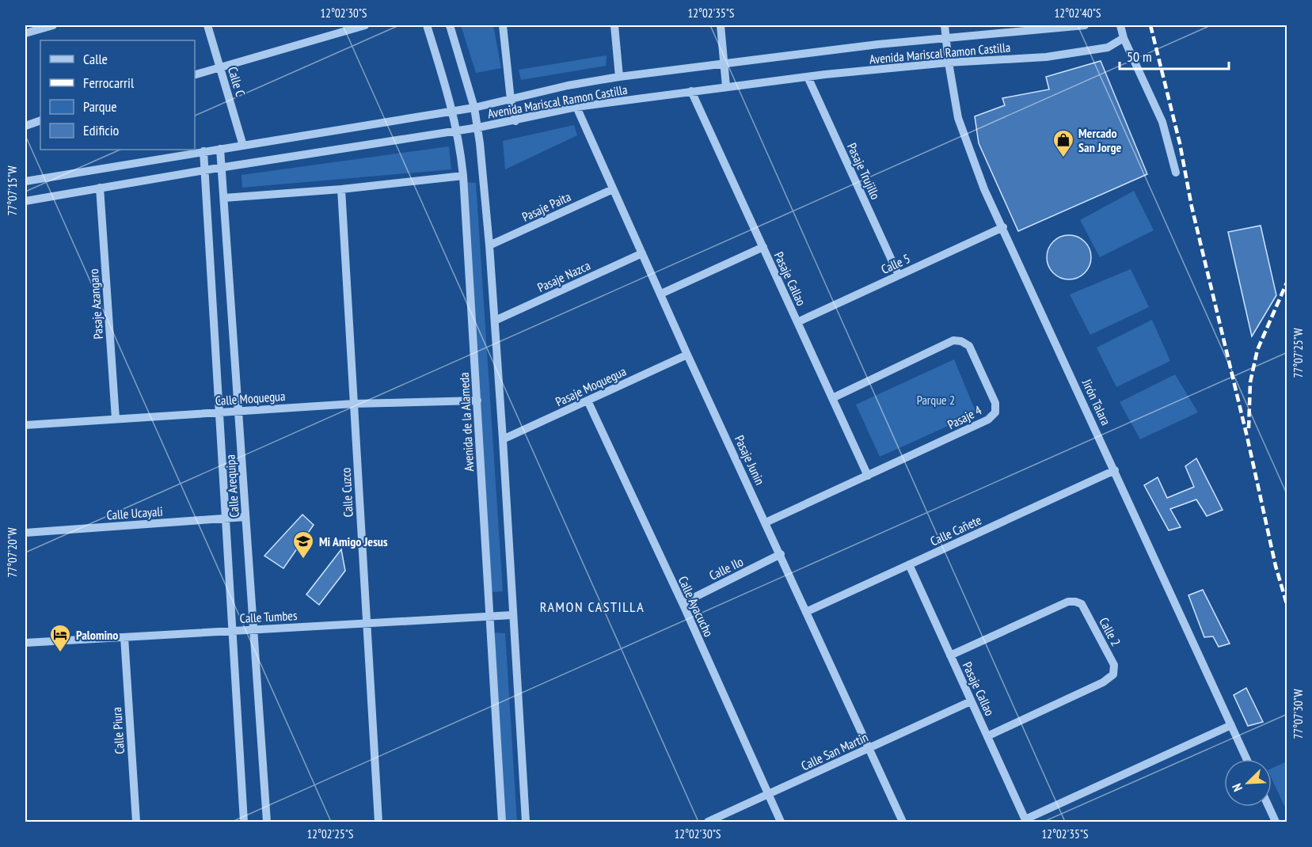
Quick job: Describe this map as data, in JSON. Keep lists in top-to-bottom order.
{
  "streets": {
    "street": [
      "Avenida Mariscal Ramon Castilla",
      "Calle C",
      "Pasaje Trujillo",
      "Pasaje Paita",
      "Calle 5",
      "Pasaje Nazca",
      "Pasaje Callao",
      "Pasaje Azangaro",
      "Pasaje Moquegua",
      "Calle Moquegua",
      "Jirón Talara",
      "Pasaje 4",
      "Avenida de la Alameda",
      "Pasaje Junin",
      "Calle Arequipa",
      "Calle Cuzco",
      "Calle Ucayali",
      "Calle Cañete",
      "Calle Ilo",
      "Calle Ayacucho",
      "Calle Tumbes",
      "Calle 2",
      "Calle Piura",
      "Calle San Martin"
    ]
  },
  "crossings": [
    ["Avenida Mariscal Ramon Castilla", "Calle C"],
    ["Avenida Mariscal Ramon Castilla", "Pasaje Trujillo"],
    ["Avenida Mariscal Ramon Castilla", "Pasaje Callao"],
    ["Avenida Mariscal Ramon Castilla", "Pasaje Azangaro"],
    ["Avenida Mariscal Ramon Castilla", "Jirón Talara"],
    ["Avenida Mariscal Ramon Castilla", "Avenida de la Alameda"],
    ["Avenida Mariscal Ramon Castilla", "Pasaje Junin"],
    ["Avenida Mariscal Ramon Castilla", "Calle Arequipa"],
    ["Pasaje Trujillo", "Calle 5"],
    ["Pasaje Paita", "Pasaje Junin"],
    ["Calle 5", "Pasaje Callao"],
    ["Calle 5", "Jirón Talara"],
    ["Pasaje Nazca", "Pasaje Junin"],
    ["Pasaje Callao", "Pasaje 4"],
    ["Pasaje Callao", "Calle Cañete"],
    ["Pasaje Callao", "Calle 2"],
    ["Pasaje Callao", "Calle San Martin"],
    ["Pasaje Azangaro", "Calle Moquegua"],
    ["Pasaje Moquegua", "Pasaje Junin"],
    ["Pasaje Moquegua", "Calle Ayacucho"],
    ["Calle Moquegua", "Avenida de la Alameda"],
    ["Calle Moquegua", "Calle Arequipa"],
    ["Calle Moquegua", "Calle Cuzco"],
    ["Jirón Talara", "Calle Cañete"],
    ["Pasaje 4", "Pasaje Junin"],
    ["Avenida de la Alameda", "Calle Tumbes"],
    ["Pasaje Junin", "Calle Cañete"],
    ["Pasaje Junin", "Calle Ilo"],
    ["Pasaje Junin", "Calle San Martin"],
    ["Calle Arequipa", "Calle Ucayali"],
    ["Calle Arequipa", "Calle Tumbes"],
    ["Calle Cuzco", "Calle Tumbes"],
    ["Calle Ilo", "Calle Ayacucho"],
    ["Calle Ayacucho", "Calle San Martin"],
    ["Calle Tumbes", "Calle Piura"]
  ],
  "districts": ["RAMON CASTILLA"],
  "parks": ["Parque 2"],
  "places": {
    "shop": ["Mercado San Jorge"],
    "school or university": ["Mi Amigo Jesus"],
    "hotel": ["Palomino"]
  },
  "legend": [
    "Calle",
    "Ferrocarril",
    "Parque",
    "Edificio"
  ],
  "scale_bar": "50 m",
  "north": "bottom left",
  "coordinates": [
    "12°02'30\"S",
    "12°02'35\"S",
    "12°02'40\"S",
    "77°07'15\"W",
    "77°07'25\"W",
    "77°07'20\"W",
    "77°07'30\"W",
    "12°02'25\"S"
  ]
}
